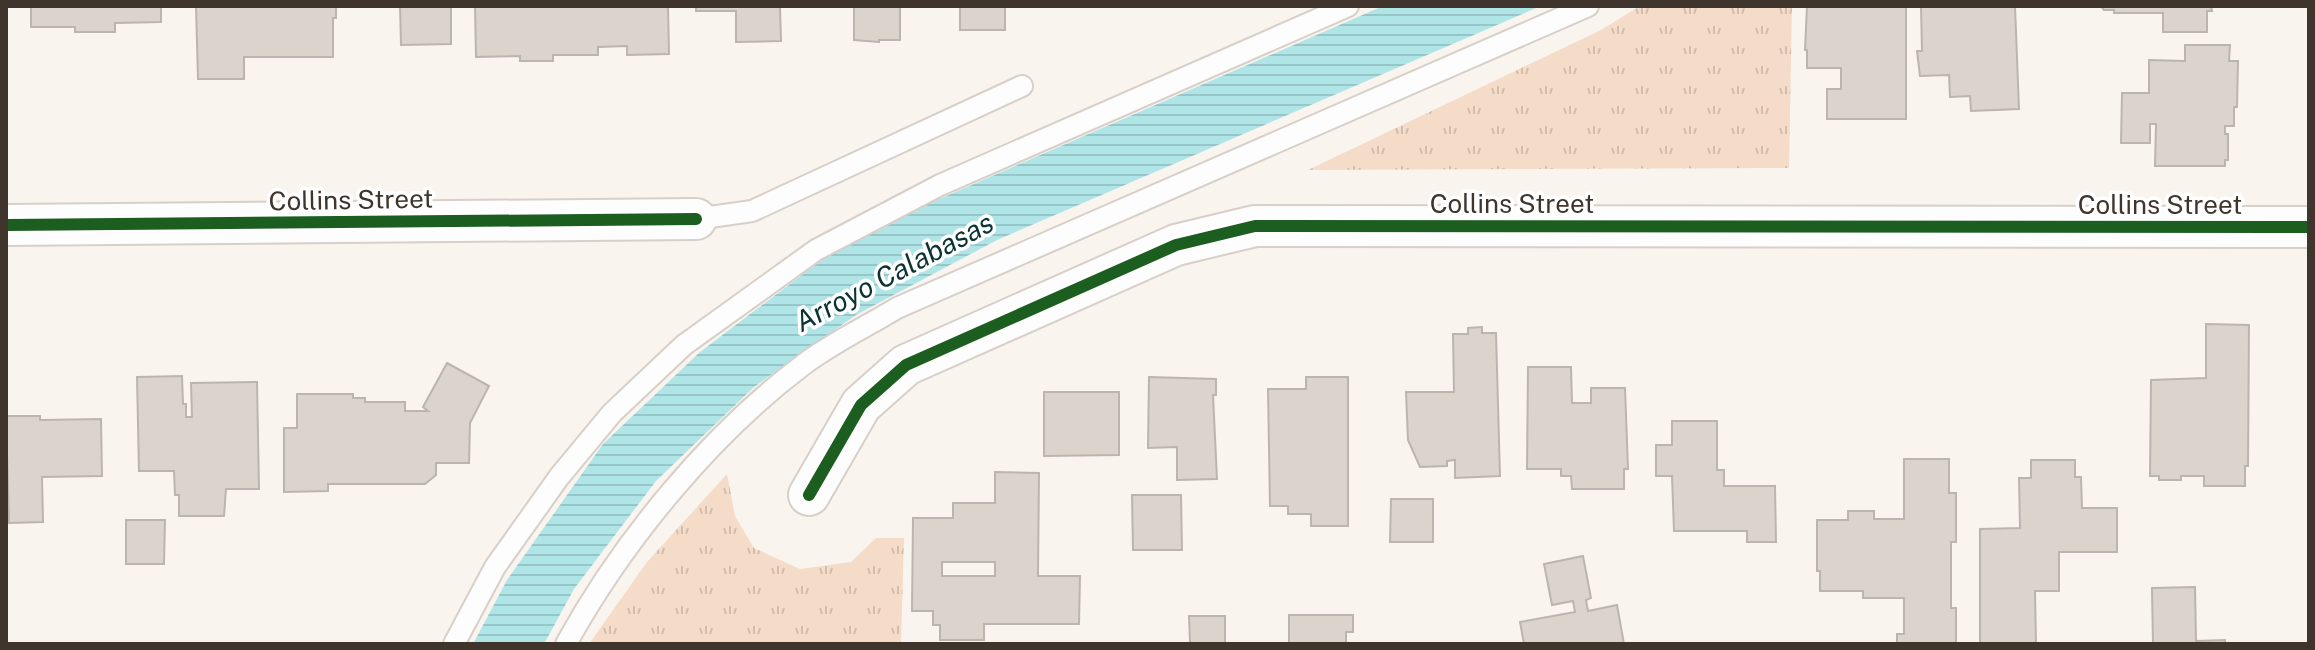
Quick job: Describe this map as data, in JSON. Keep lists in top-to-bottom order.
{
  "streets": {
    "street": ["Collins Street"]
  },
  "water": ["Arroyo Calabasas"]
}
